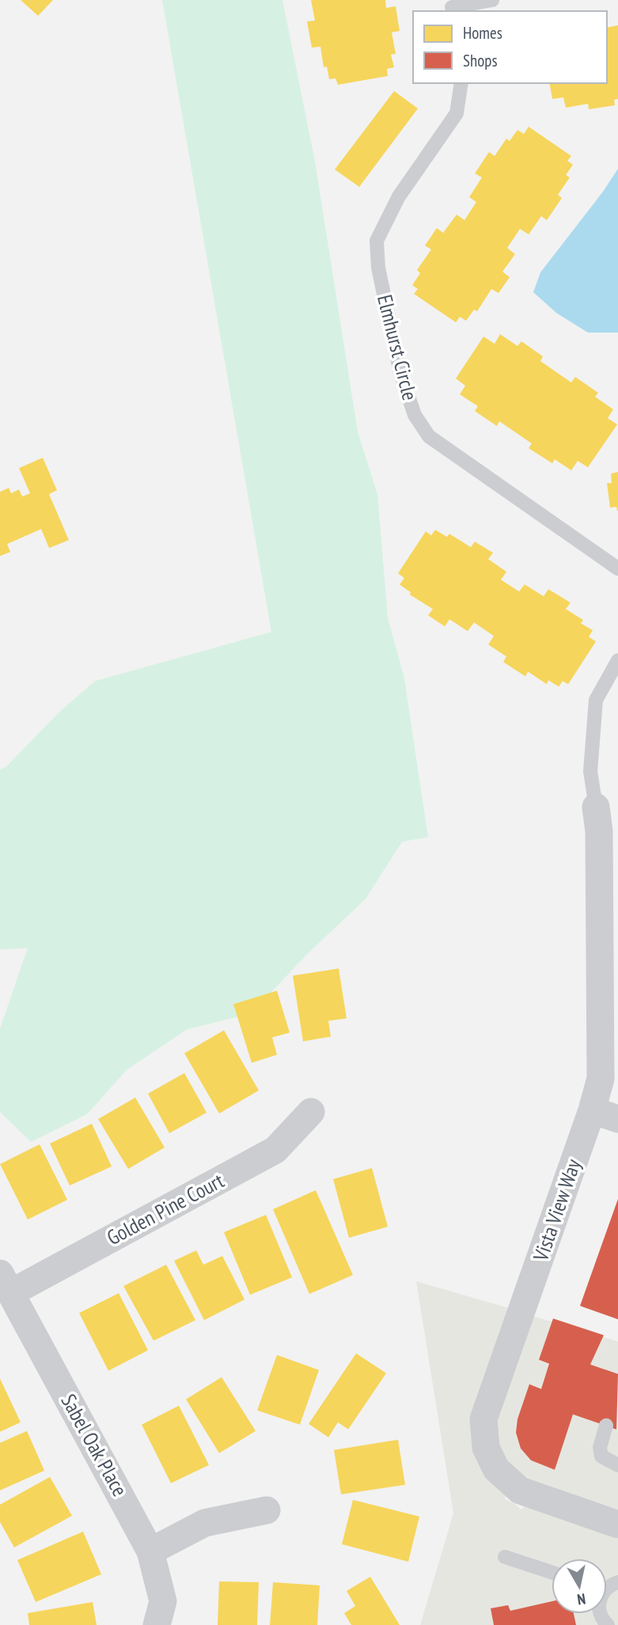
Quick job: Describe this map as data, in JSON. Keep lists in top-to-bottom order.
{
  "streets": {
    "street": ["Golden Pine Court", "Vista View Way", "Sabel Oak Place"],
    "lane": ["Elmhurst Circle"]
  },
  "crossings": [
    ["Golden Pine Court", "Sabel Oak Place"]
  ],
  "legend": ["Homes", "Shops"],
  "north": "bottom"
}
